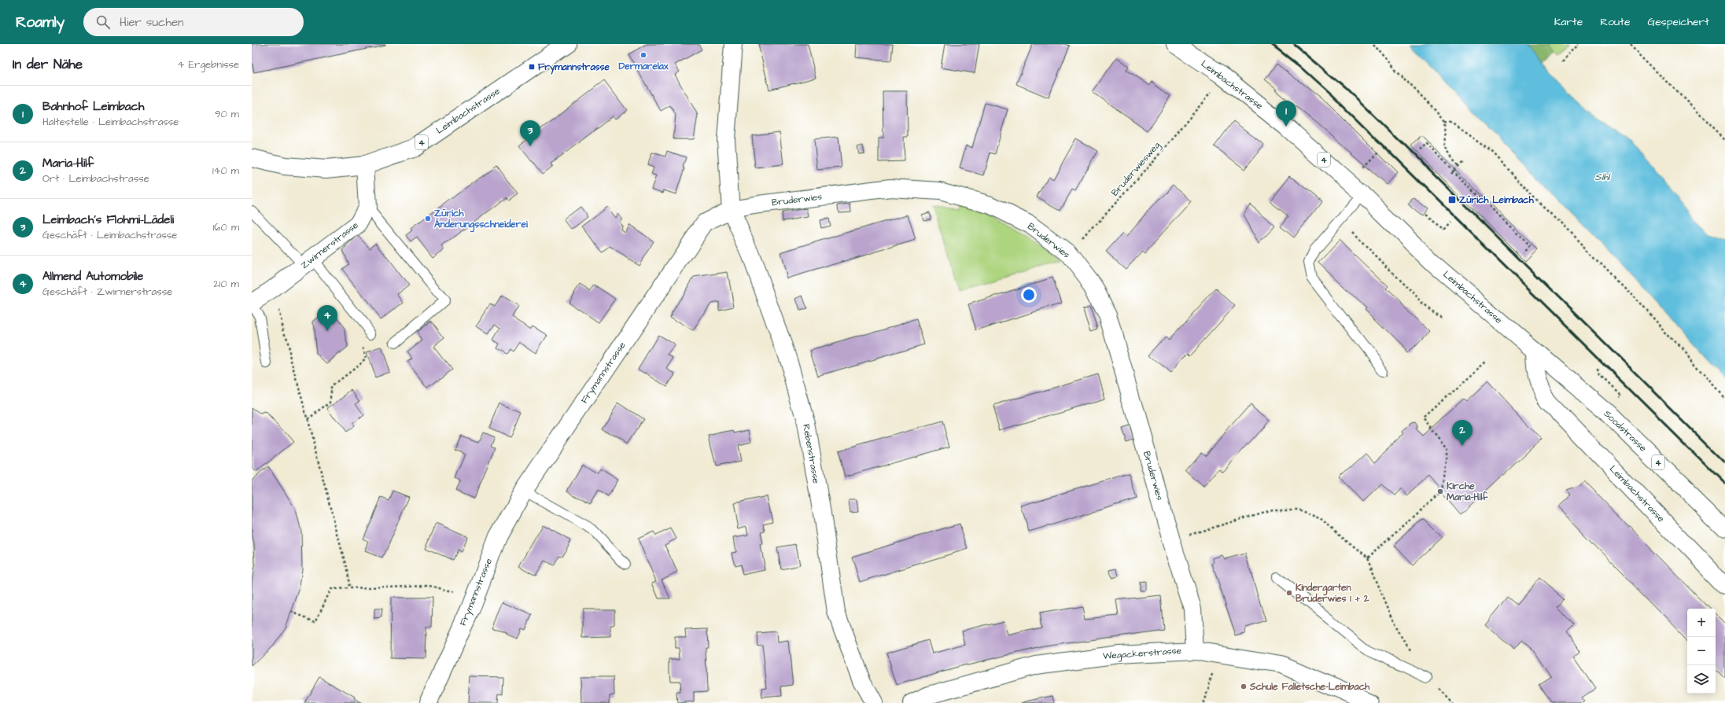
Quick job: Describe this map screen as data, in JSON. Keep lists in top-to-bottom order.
{
  "streets": {
    "street": [
      "Leimbachstrasse",
      "4",
      "Bruderwies",
      "Zwirnerstrasse",
      "Frymannstrasse",
      "Soodstrasse",
      "Rebenstrasse",
      "Wegackerstrasse"
    ],
    "path": ["Bruderwiesweg"]
  },
  "crossings": [
    ["Leimbachstrasse", "Soodstrasse"],
    ["Bruderwiesweg", "Bruderwies"],
    ["Bruderwies", "Frymannstrasse"],
    ["Bruderwies", "Rebenstrasse"],
    ["Bruderwies", "Wegackerstrasse"],
    ["Frymannstrasse", "Rebenstrasse"]
  ],
  "water": ["Sihl"],
  "places": {
    "other": [
      "Dermarelax",
      "Zürich Änderungsschneiderei",
      "Kirche Maria-Hilf",
      "Kindergarten Bruderwies 1 + 2",
      "Schule Falletsche-Leimbach"
    ],
    "transit": ["Frymannstrasse", "Zürich Leimbach"]
  },
  "page": {
    "header": "Roamly",
    "search": "Hier suchen",
    "nav": ["Karte", "Route", "Gespeichert"],
    "heading": ["In der Nähe", "4 Ergebnisse"],
    "list": [
      {
        "mark": "1",
        "name": "Bahnhof Leimbach",
        "note": "Haltestelle · Leimbachstrasse",
        "value": "90 m"
      },
      {
        "mark": "2",
        "name": "Maria-Hilf",
        "note": "Ort · Leimbachstrasse",
        "value": "140 m"
      },
      {
        "mark": "3",
        "name": "Leimbach's Flohmi-Lädeli",
        "note": "Geschäft · Leimbachstrasse",
        "value": "160 m"
      },
      {
        "mark": "4",
        "name": "Allmend Automobile",
        "note": "Geschäft · Zwirnerstrasse",
        "value": "210 m"
      }
    ],
    "pins": [
      "1",
      "3",
      "4",
      "2"
    ],
    "map_buttons": ["+", "−"]
  }
}
